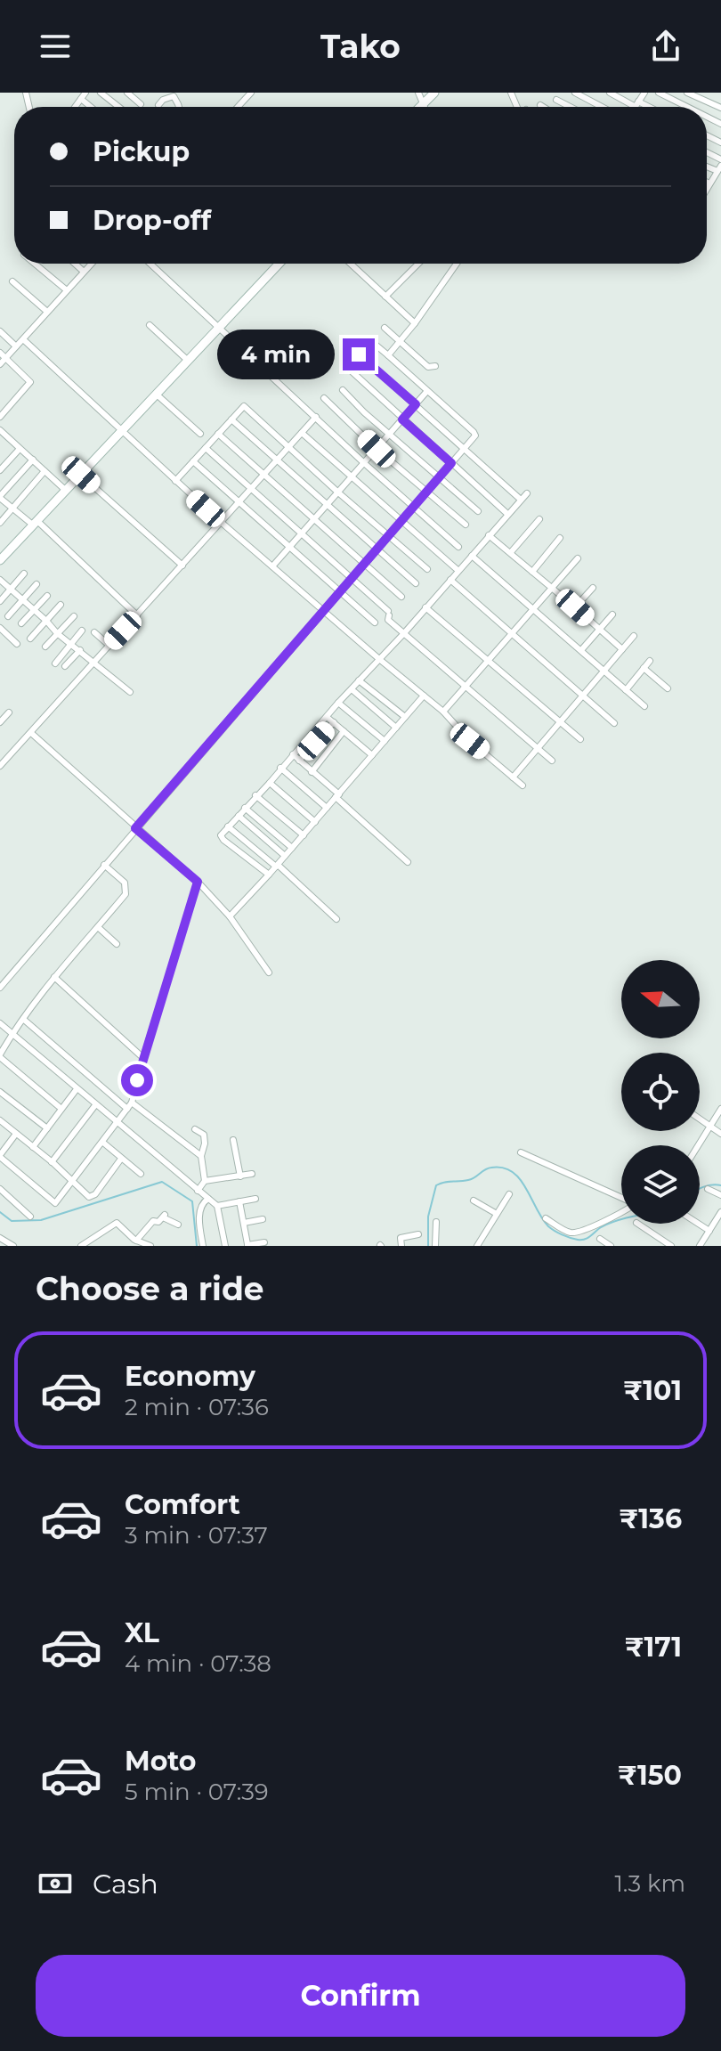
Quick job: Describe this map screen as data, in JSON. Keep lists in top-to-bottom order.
{
  "north": "left",
  "page": {
    "header": "Tako",
    "banner": ["Pickup", "Drop-off"],
    "bubble": "4 min",
    "heading": "Choose a ride",
    "list": [
      {
        "name": "Economy",
        "note": "2 min · 07:36",
        "value": "₹101"
      },
      {
        "name": "Comfort",
        "note": "3 min · 07:37",
        "value": "₹136"
      },
      {
        "name": "XL",
        "note": "4 min · 07:38",
        "value": "₹171"
      },
      {
        "name": "Moto",
        "note": "5 min · 07:39",
        "value": "₹150"
      }
    ],
    "pay": ["Cash", "1.3 km"],
    "buttons": "Confirm"
  }
}
